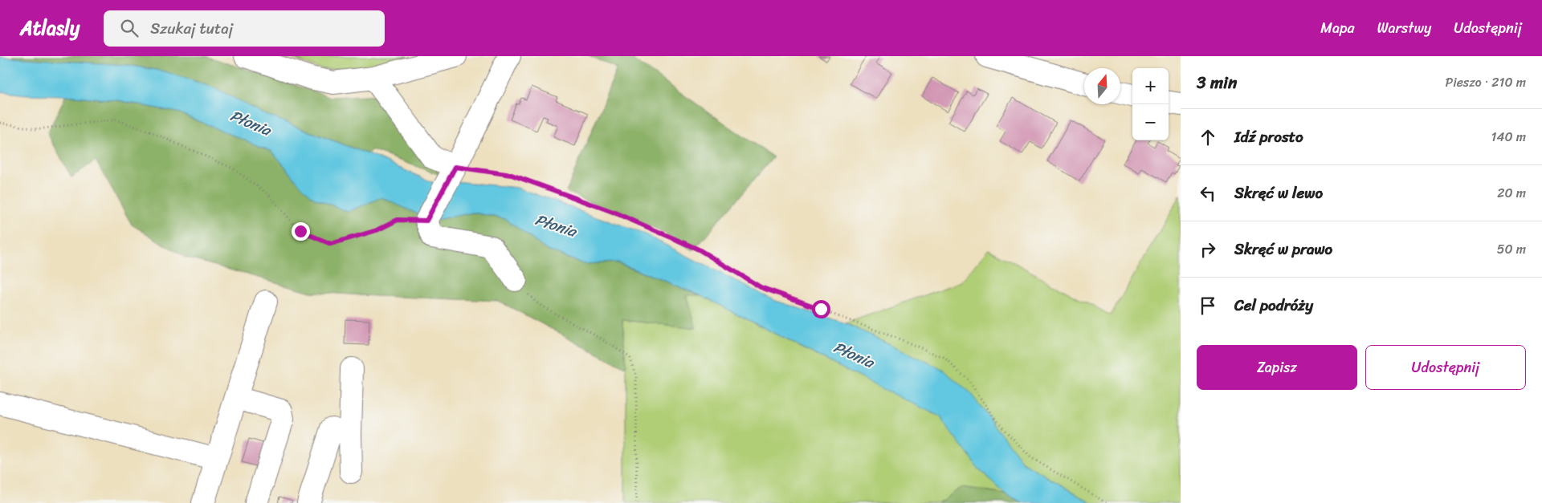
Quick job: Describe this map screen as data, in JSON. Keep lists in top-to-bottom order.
{
  "water": ["Płonia"],
  "north": "top",
  "page": {
    "header": "Atlasly",
    "search": "Szukaj tutaj",
    "nav": ["Mapa", "Warstwy", "Udostępnij"],
    "heading": ["3 min", "Pieszo · 210 m"],
    "map_buttons": ["+", "−"],
    "list": [
      ["Idź prosto", "140 m"],
      ["Skręć w lewo", "20 m"],
      ["Skręć w prawo", "50 m"],
      "Cel podróży"
    ],
    "buttons": ["Zapisz", "Udostępnij"]
  }
}
